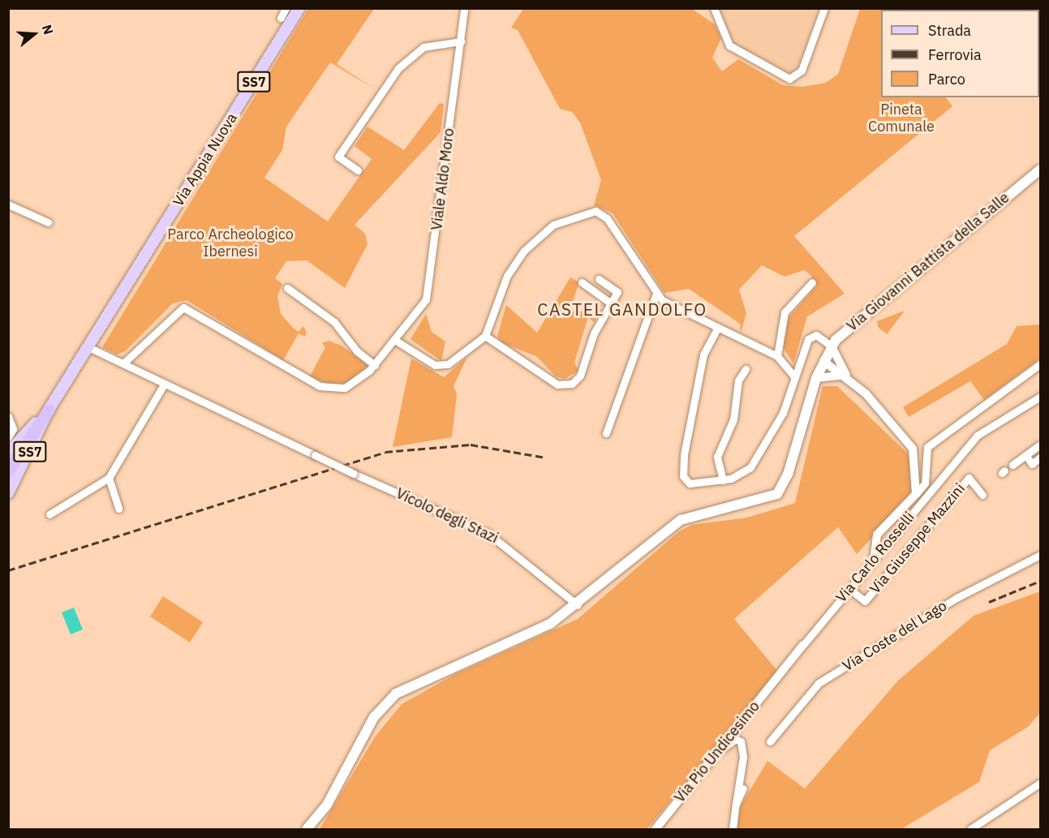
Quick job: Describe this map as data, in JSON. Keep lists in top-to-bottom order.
{
  "streets": {
    "main road": ["SS7", "Via Appia Nuova", "Via Giovanni Battista della Salle"],
    "street": [
      "Viale Aldo Moro",
      "Vicolo degli Stazi",
      "Via Giuseppe Mazzini",
      "Via Carlo Rosselli",
      "Via Coste del Lago",
      "Via Pio Undicesimo"
    ]
  },
  "crossings": [
    ["Via Giovanni Battista della Salle", "Vicolo degli Stazi"],
    ["Via Giuseppe Mazzini", "Via Carlo Rosselli"],
    ["Via Carlo Rosselli", "Via Pio Undicesimo"]
  ],
  "districts": ["CASTEL GANDOLFO"],
  "parks": ["Pineta Comunale", "Parco Archeologico Ibernesi"],
  "legend": ["Strada", "Ferrovia", "Parco"],
  "north": "right"
}
